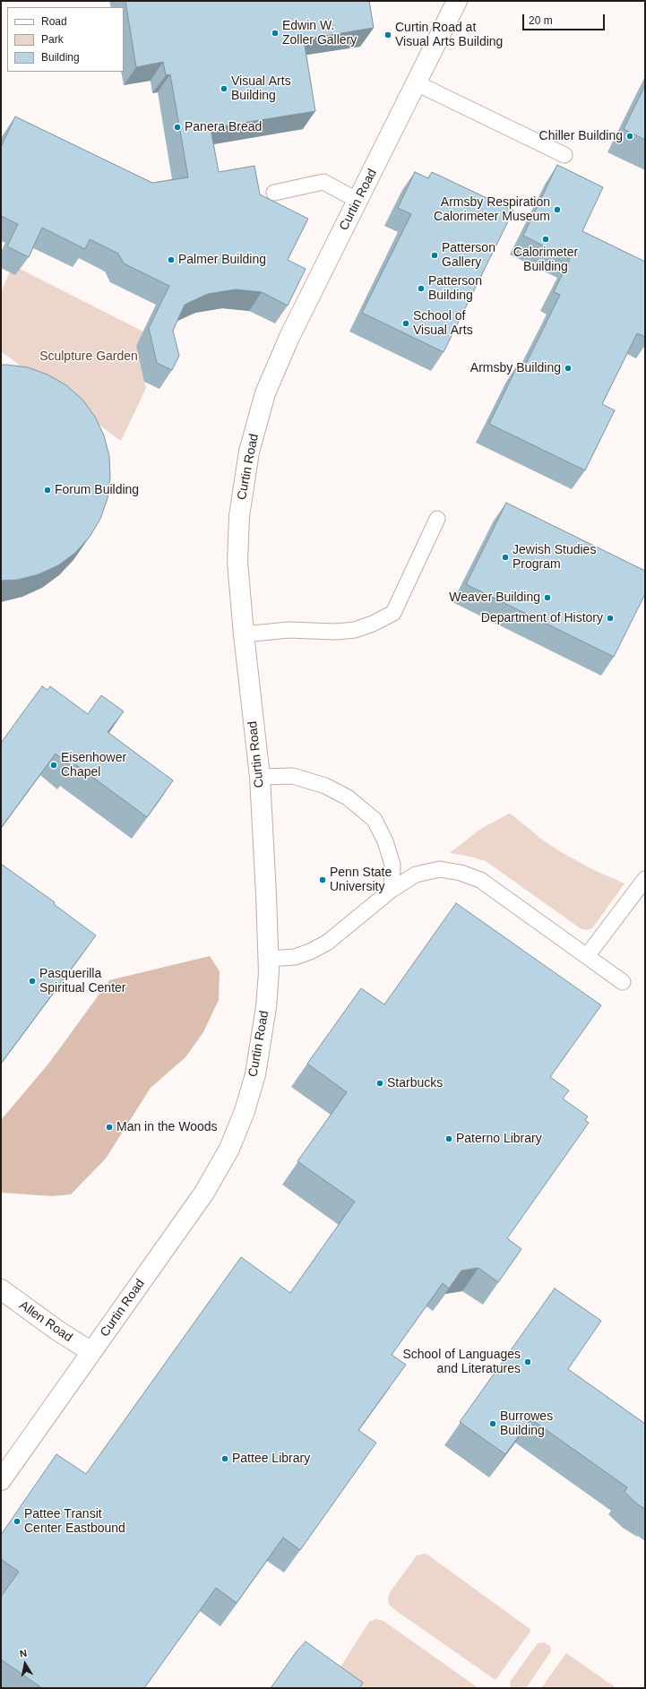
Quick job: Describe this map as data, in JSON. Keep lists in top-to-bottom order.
{
  "streets": {
    "street": ["Curtin Road", "Allen Road"]
  },
  "crossings": [
    ["Curtin Road", "Allen Road"]
  ],
  "parks": ["Sculpture Garden"],
  "places": [
    "Edwin W. Zoller Gallery",
    "Curtin Road at Visual Arts Building",
    "Visual Arts Building",
    "Panera Bread",
    "Chiller Building",
    "Armsby Respiration Calorimeter Museum",
    "Calorimeter Building",
    "Patterson Gallery",
    "Palmer Building",
    "Patterson Building",
    "School of Visual Arts",
    "Armsby Building",
    "Forum Building",
    "Jewish Studies Program",
    "Weaver Building",
    "Department of History",
    "Eisenhower Chapel",
    "Penn State University",
    "Pasquerilla Spiritual Center",
    "Starbucks",
    "Man in the Woods",
    "Paterno Library",
    "School of Languages and Literatures",
    "Burrowes Building",
    "Pattee Library",
    "Pattee Transit Center Eastbound"
  ],
  "legend": ["Road", "Park", "Building"],
  "scale_bar": "20 m",
  "north": "top"
}
